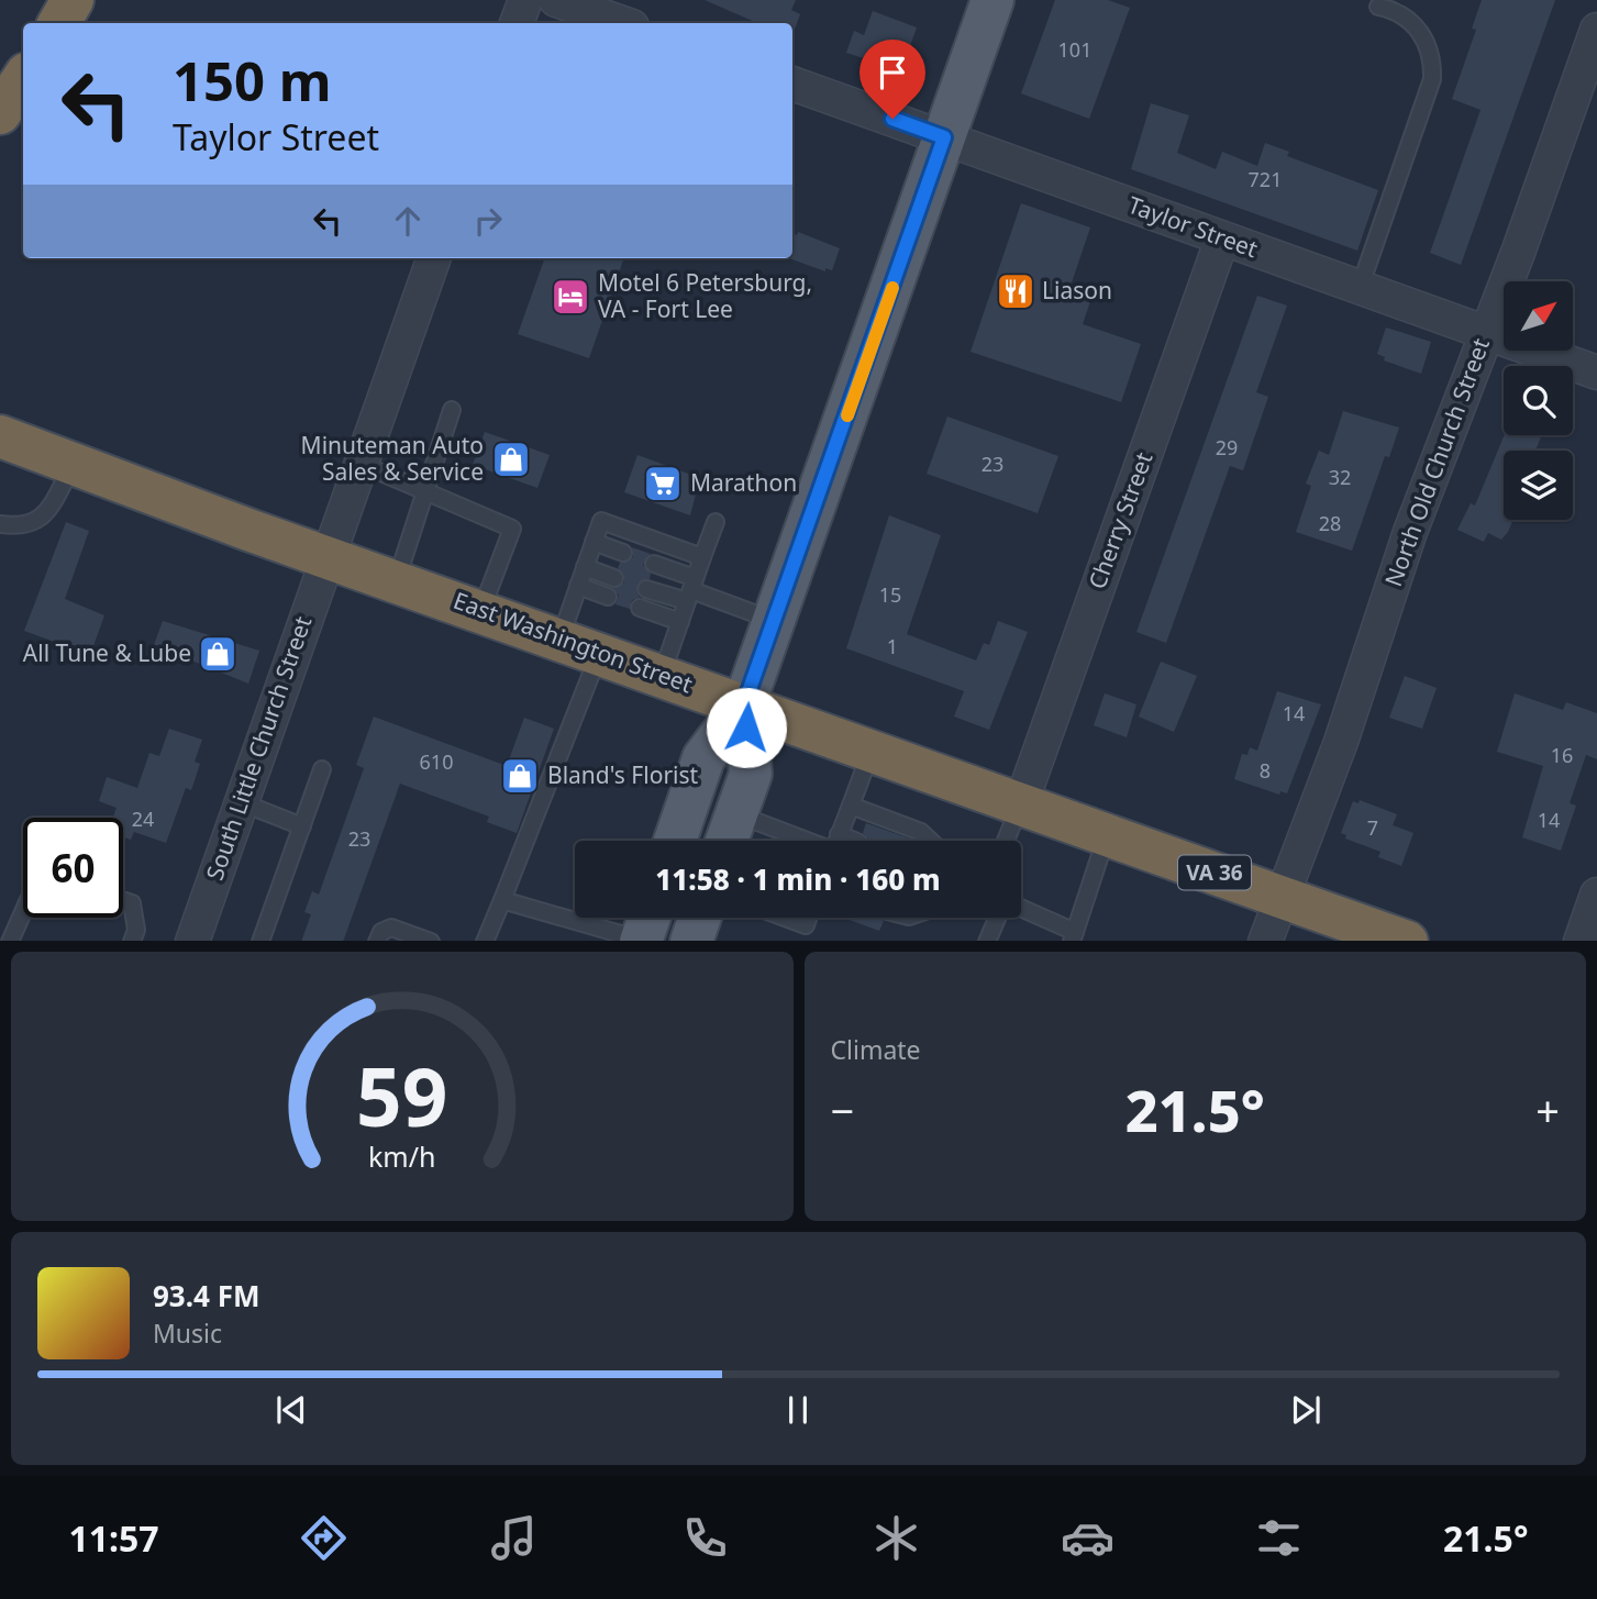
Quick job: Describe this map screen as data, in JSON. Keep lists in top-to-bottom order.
{
  "streets": {
    "highway": ["East Washington Street", "VA 36"],
    "street": [
      "Taylor Street",
      "North Old Church Street",
      "Cherry Street",
      "South Little Church Street"
    ]
  },
  "crossings": [
    ["Taylor Street", "North Old Church Street"],
    ["Taylor Street", "Cherry Street"],
    ["North Old Church Street", "East Washington Street"],
    ["Cherry Street", "East Washington Street"],
    ["East Washington Street", "South Little Church Street"]
  ],
  "places": {
    "restaurant": ["Liason"],
    "hotel": ["Motel 6 Petersburg, VA - Fort Lee"],
    "shop": ["Minuteman Auto Sales & Service", "All Tune & Lube", "Bland's Florist"],
    "supermarket": ["Marathon"]
  },
  "house_numbers": [
    "101",
    "721",
    "29",
    "23",
    "32",
    "28",
    "15",
    "1",
    "14",
    "16",
    "610",
    "8",
    "24",
    "14",
    "7",
    "23"
  ],
  "north": "top right",
  "page": {
    "turn": ["150 m", "Taylor Street"],
    "limit": "60",
    "trip": "11:58 · 1 min · 160 m",
    "tile": "Climate",
    "heat": ["−", "21.5°", "+"],
    "song": ["93.4 FM", "Music"],
    "tabs": ["11:57", "21.5°"],
    "gauge": ["59", "km/h"]
  }
}
